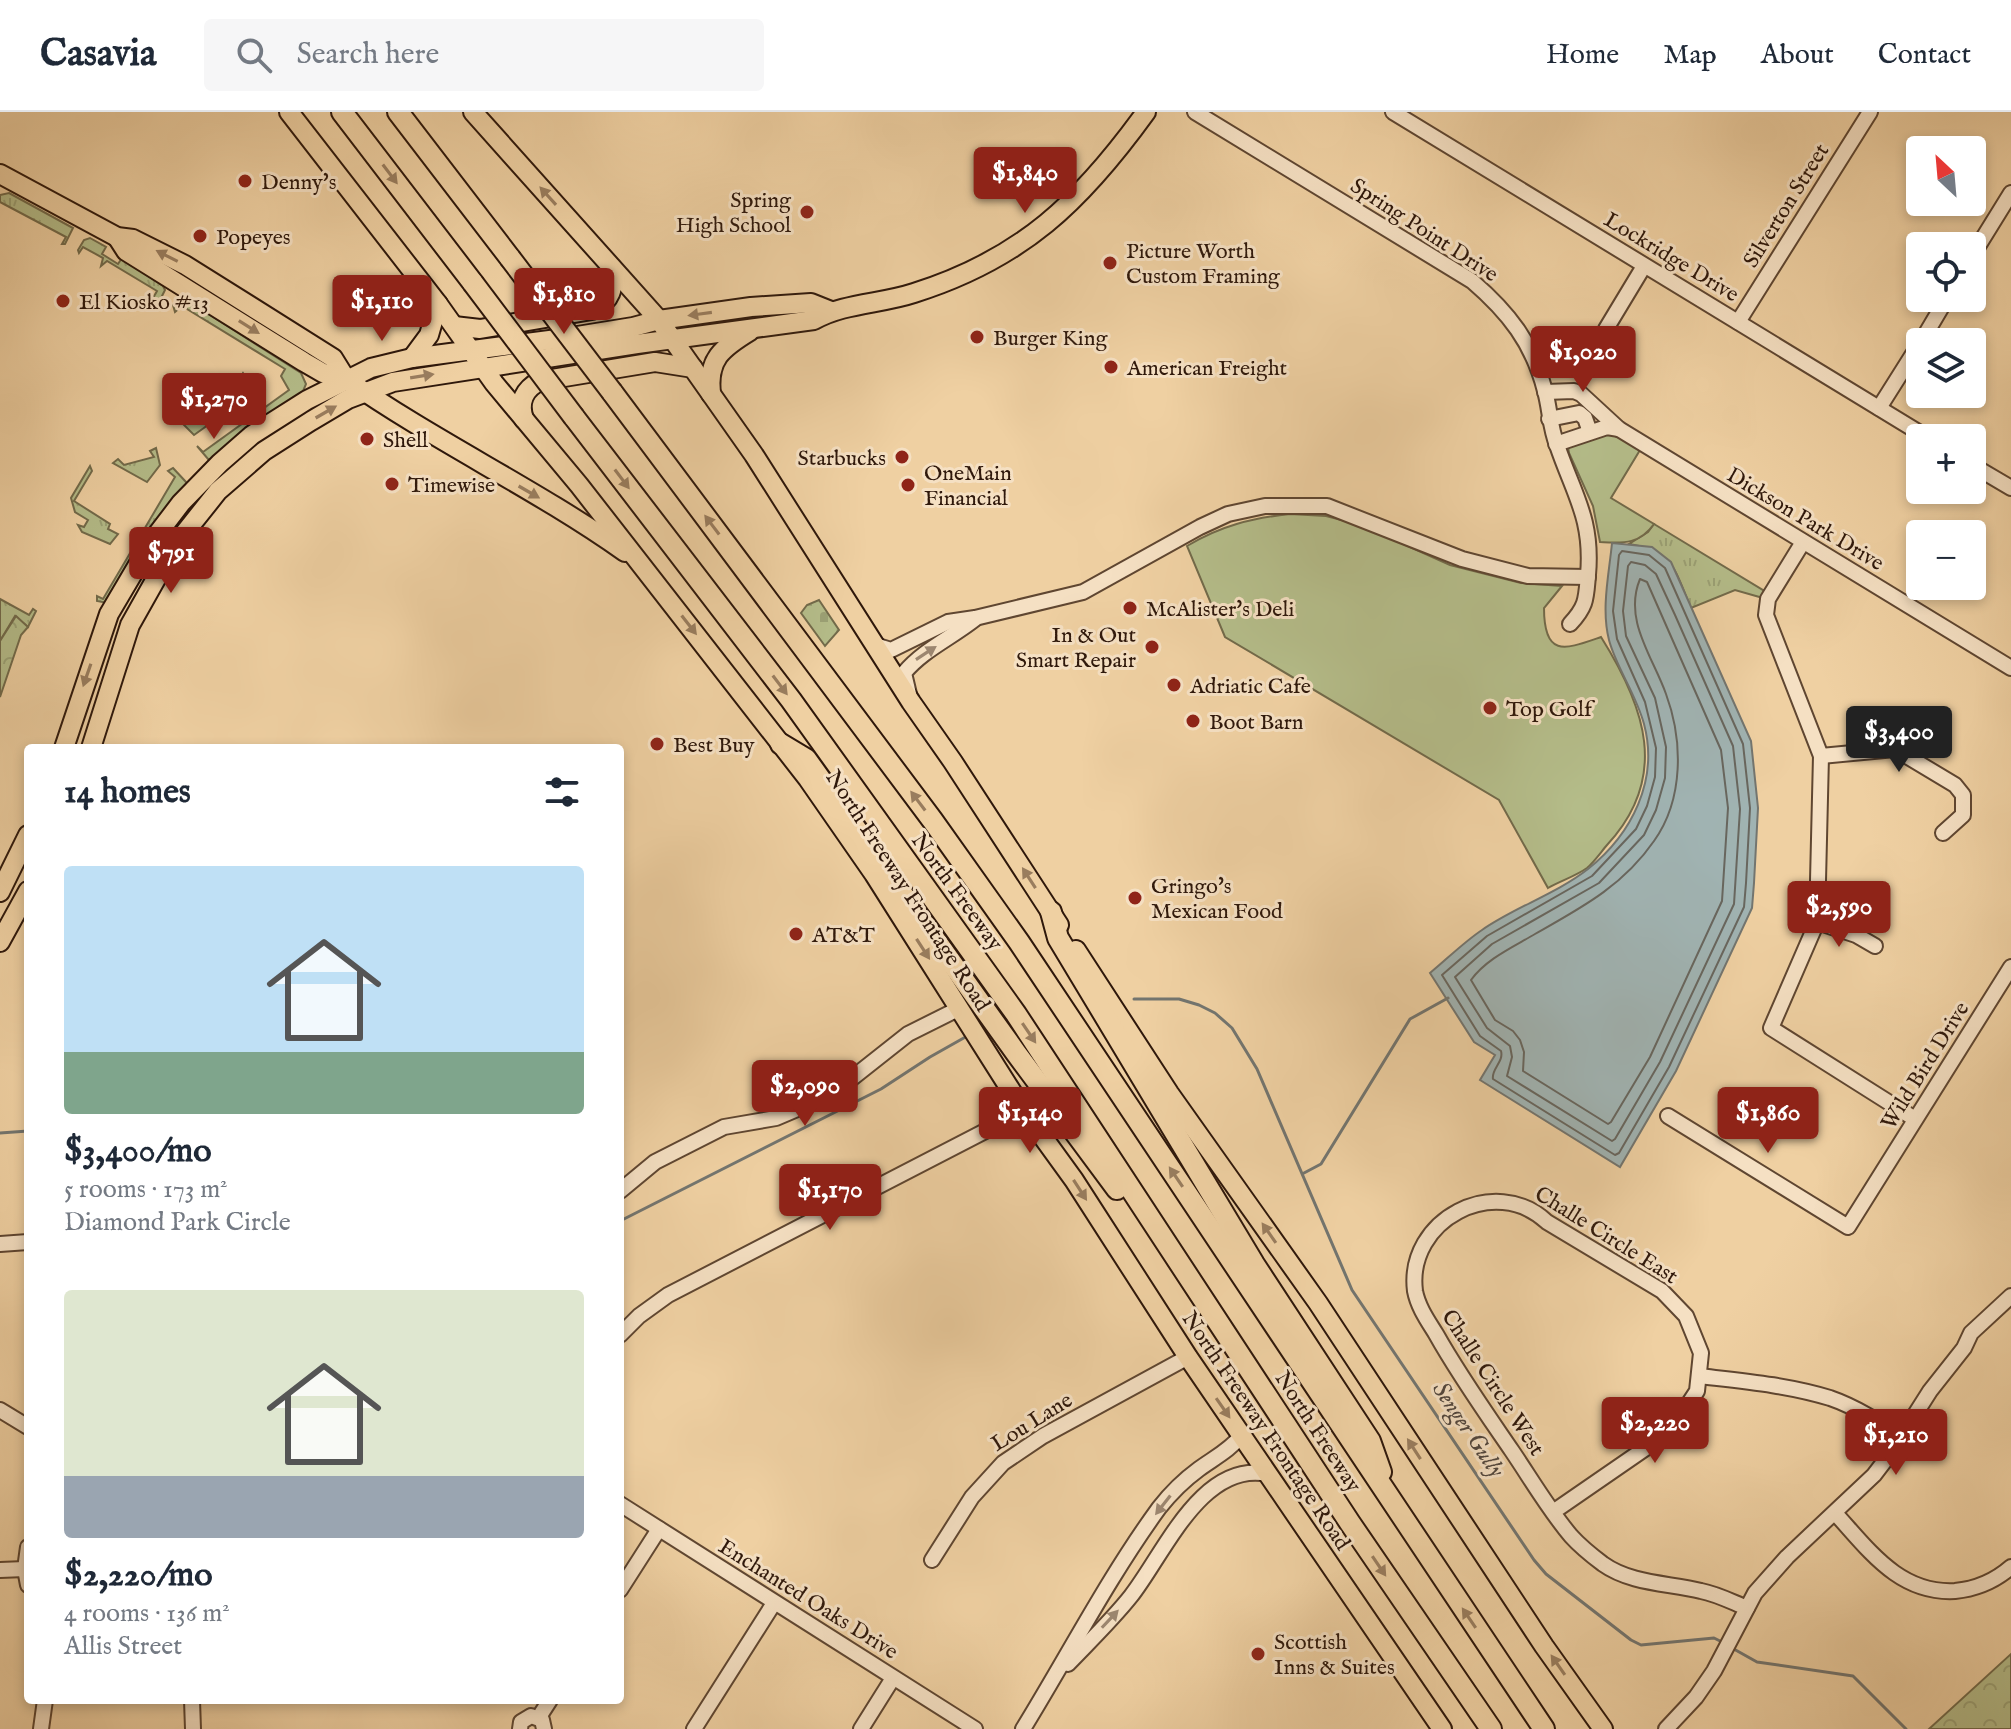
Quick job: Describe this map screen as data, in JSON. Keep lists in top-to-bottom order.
{
  "streets": {
    "highway": ["North Freeway"],
    "main road": ["North Freeway Frontage Road"],
    "street": [
      "Silverton Street",
      "Spring Point Drive",
      "Lockridge Drive",
      "Dickson Park Drive",
      "Wild Bird Drive",
      "Challe Circle East",
      "Challe Circle West",
      "Lou Lane",
      "Enchanted Oaks Drive"
    ]
  },
  "crossings": [
    ["Silverton Street", "Lockridge Drive"],
    ["Spring Point Drive", "Dickson Park Drive"],
    ["North Freeway Frontage Road", "Lou Lane"],
    ["Challe Circle East", "Challe Circle West"]
  ],
  "water": ["Senger Gully"],
  "places": [
    "Denny's",
    "Spring High School",
    "Popeyes",
    "Picture Worth Custom Framing",
    "El Kiosko #13",
    "Burger King",
    "American Freight",
    "Shell",
    "Starbucks",
    "Timewise",
    "OneMain Financial",
    "McAlister's Deli",
    "In & Out Smart Repair",
    "Adriatic Cafe",
    "Top Golf",
    "Boot Barn",
    "Best Buy",
    "Gringo's Mexican Food",
    "AT&T",
    "Scottish Inns & Suites"
  ],
  "north": "top left",
  "page": {
    "header": "Casavia",
    "search": "Search here",
    "nav": [
      "Home",
      "Map",
      "About",
      "Contact"
    ],
    "map_buttons": ["+", "−"],
    "price": [
      "$1,840",
      "$1,810",
      "$1,110",
      "$1,020",
      "$1,270",
      "$791",
      "$3,400",
      "$2,590",
      "$2,090",
      "$1,140",
      "$1,860",
      "$1,170",
      "$2,220",
      "$1,210"
    ],
    "heading": "14 homes",
    "list": [
      {
        "name": "$3,400/mo",
        "note": "5 rooms · 173 m² · Diamond Park Circle"
      },
      {
        "name": "$2,220/mo",
        "note": "4 rooms · 136 m² · Allis Street"
      }
    ]
  }
}
